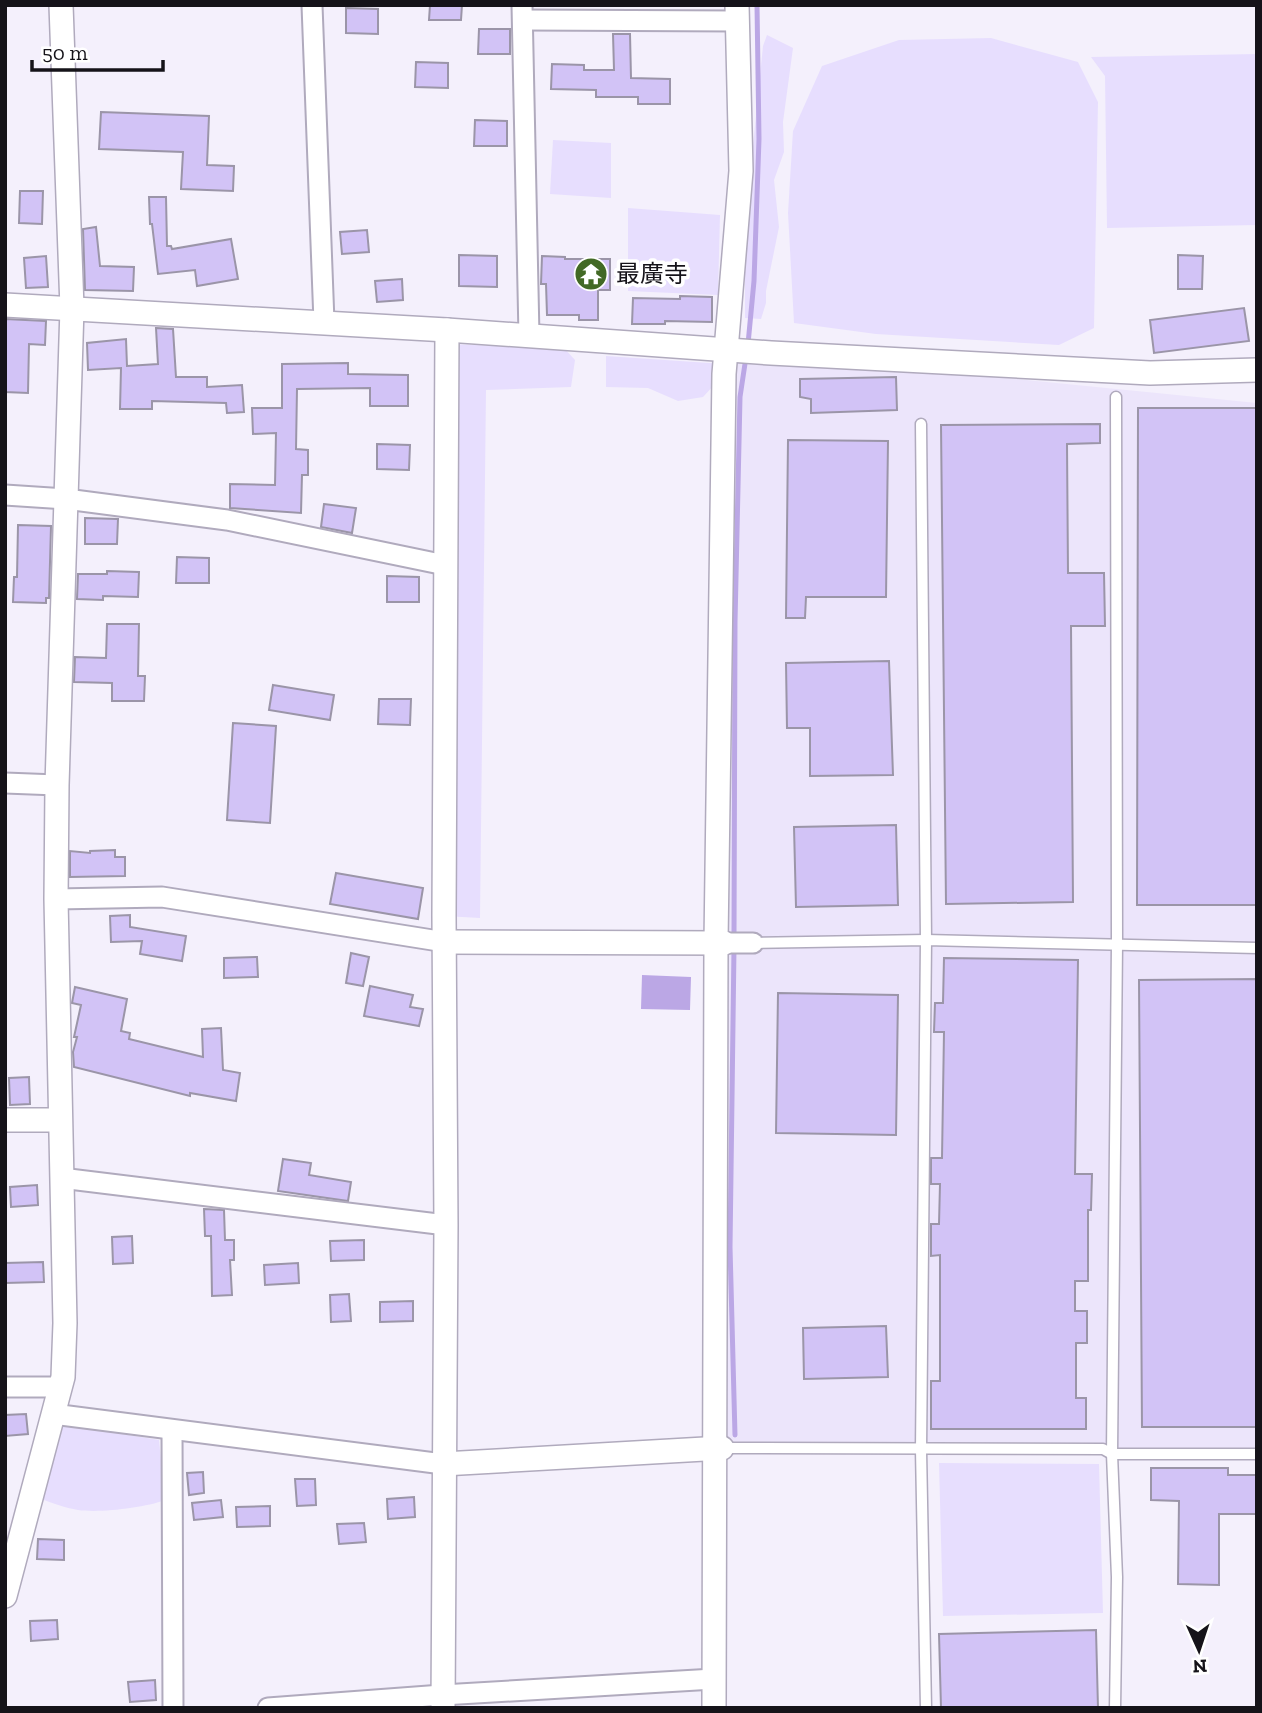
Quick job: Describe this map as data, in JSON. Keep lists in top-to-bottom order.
{
  "places": {
    "temple": ["最廣寺"]
  },
  "scale_bar": "50 m",
  "north": "bottom"
}
